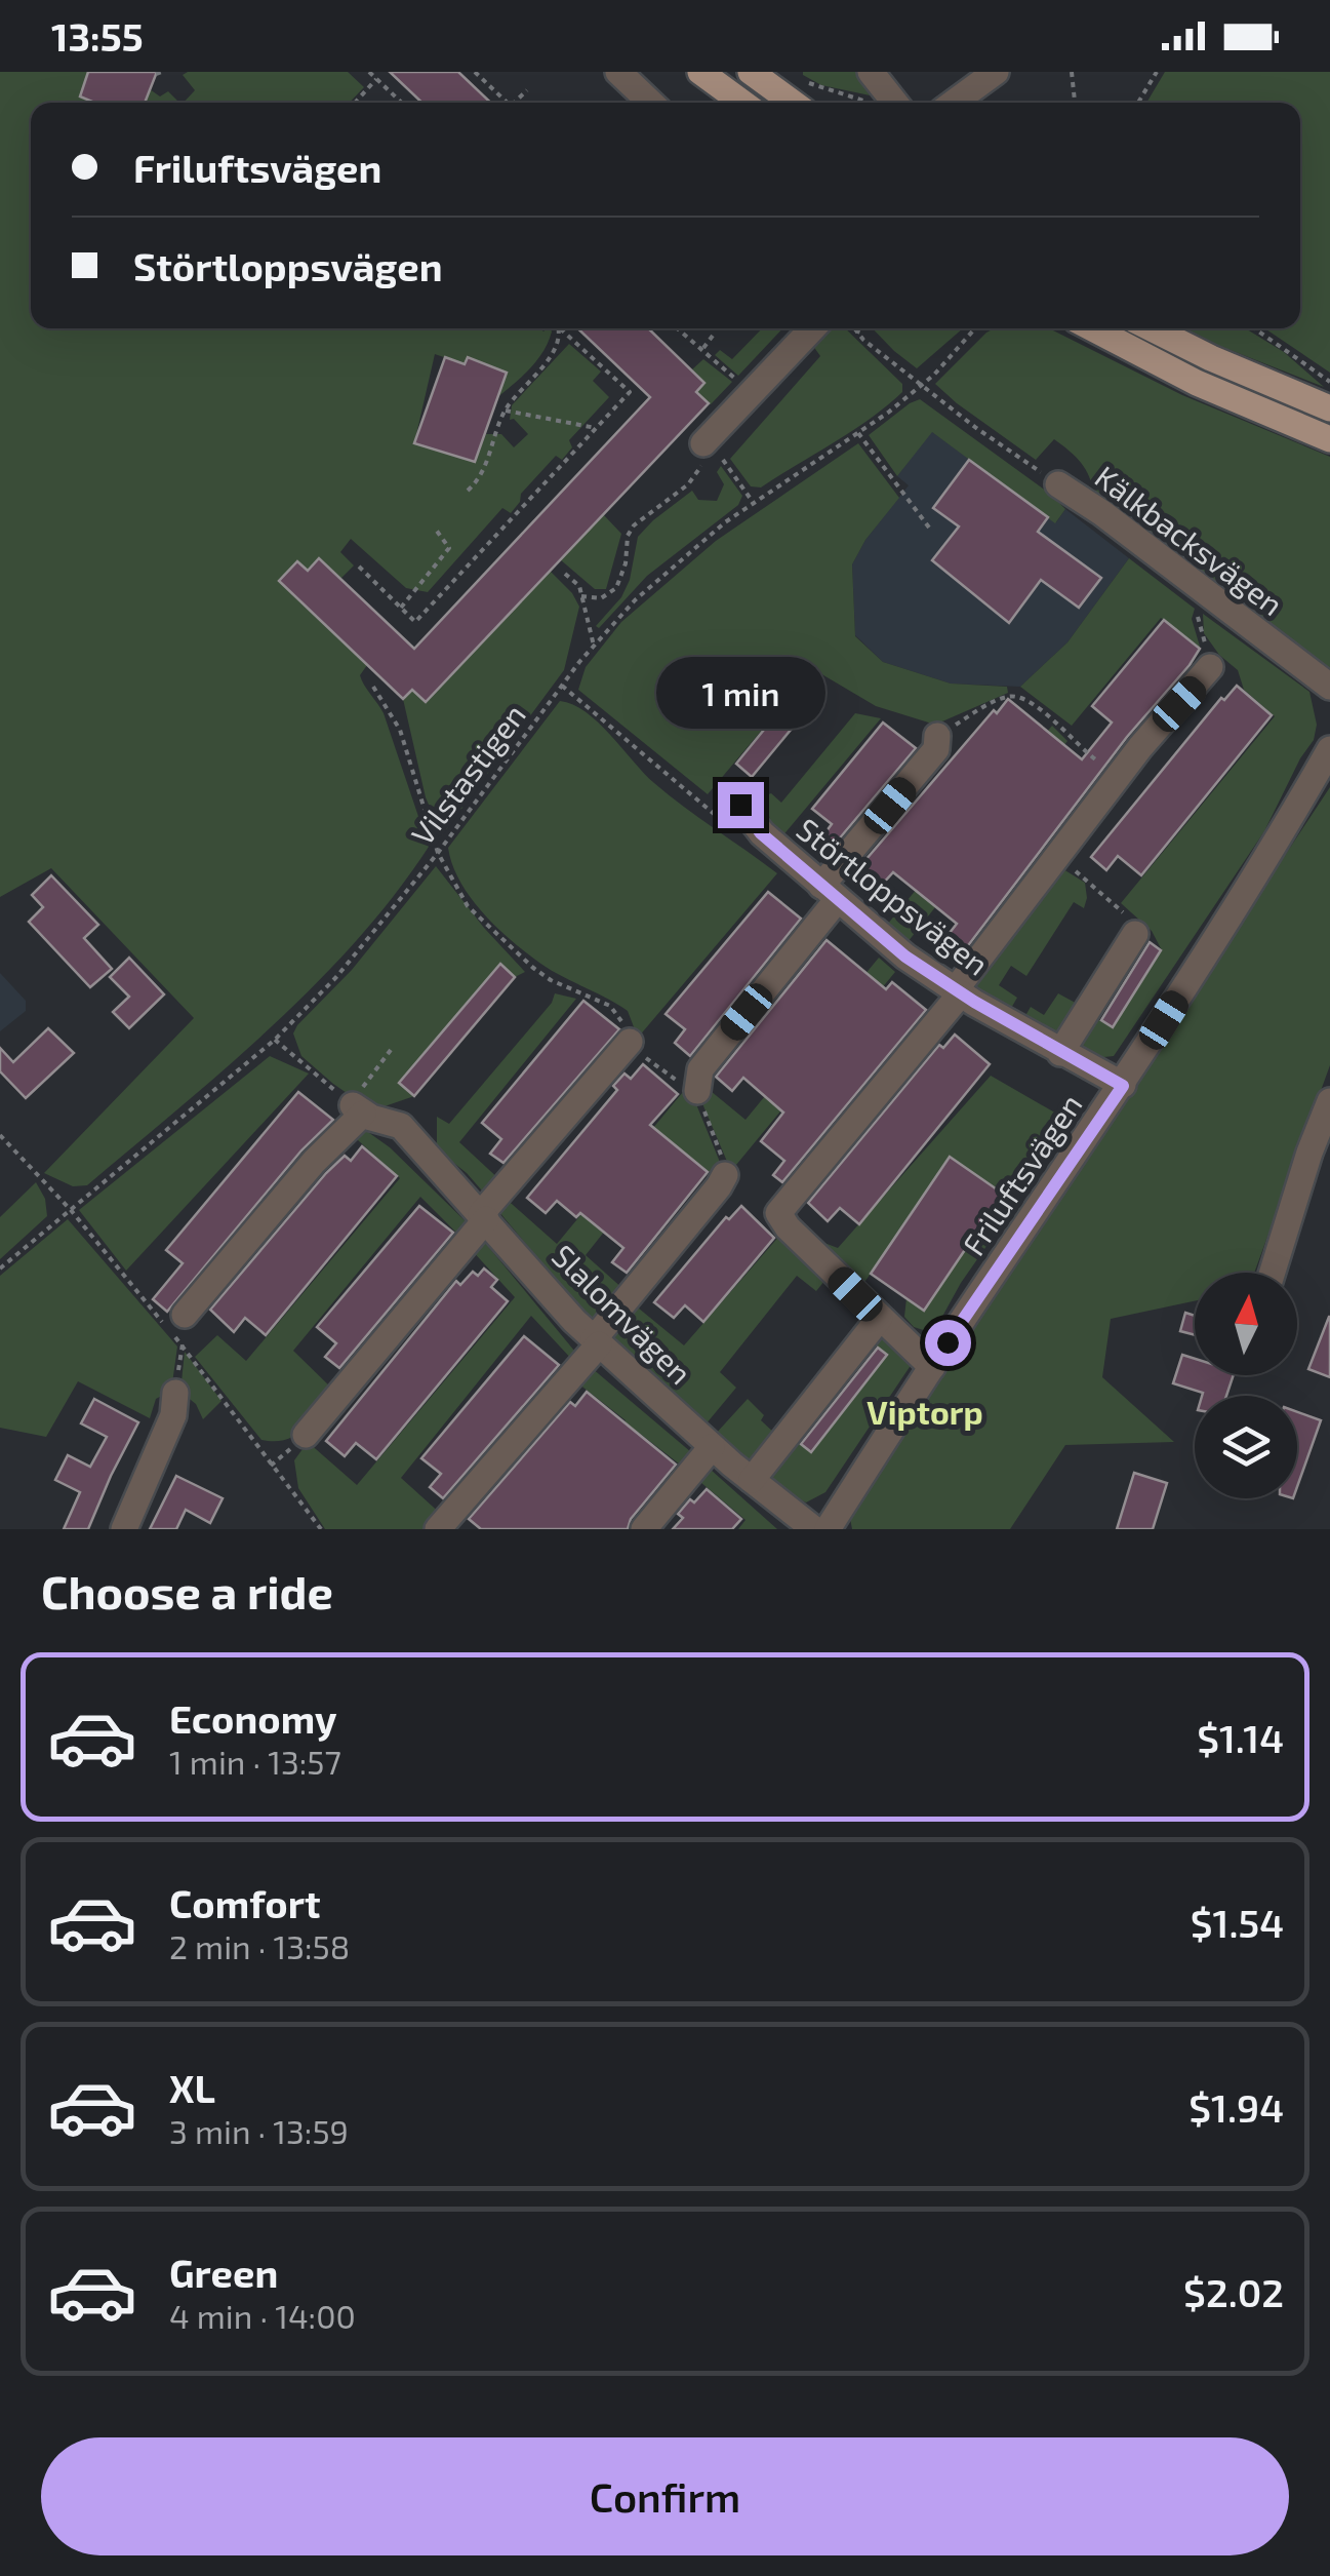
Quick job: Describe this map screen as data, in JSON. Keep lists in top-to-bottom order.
{
  "streets": {
    "street": [
      "Kälkbacksvägen",
      "Störtloppsvägen",
      "Friluftsvägen",
      "Slalomvägen"
    ],
    "path": ["Vilstastigen"]
  },
  "crossings": [
    ["Störtloppsvägen", "Friluftsvägen"]
  ],
  "districts": ["Viptorp"],
  "north": "top",
  "page": {
    "status": "13:55",
    "banner": ["Friluftsvägen", "Störtloppsvägen"],
    "bubble": "1 min",
    "heading": "Choose a ride",
    "list": [
      {
        "name": "Economy",
        "note": "1 min · 13:57",
        "value": "$1.14"
      },
      {
        "name": "Comfort",
        "note": "2 min · 13:58",
        "value": "$1.54"
      },
      {
        "name": "XL",
        "note": "3 min · 13:59",
        "value": "$1.94"
      },
      {
        "name": "Green",
        "note": "4 min · 14:00",
        "value": "$2.02"
      }
    ],
    "buttons": "Confirm"
  }
}
